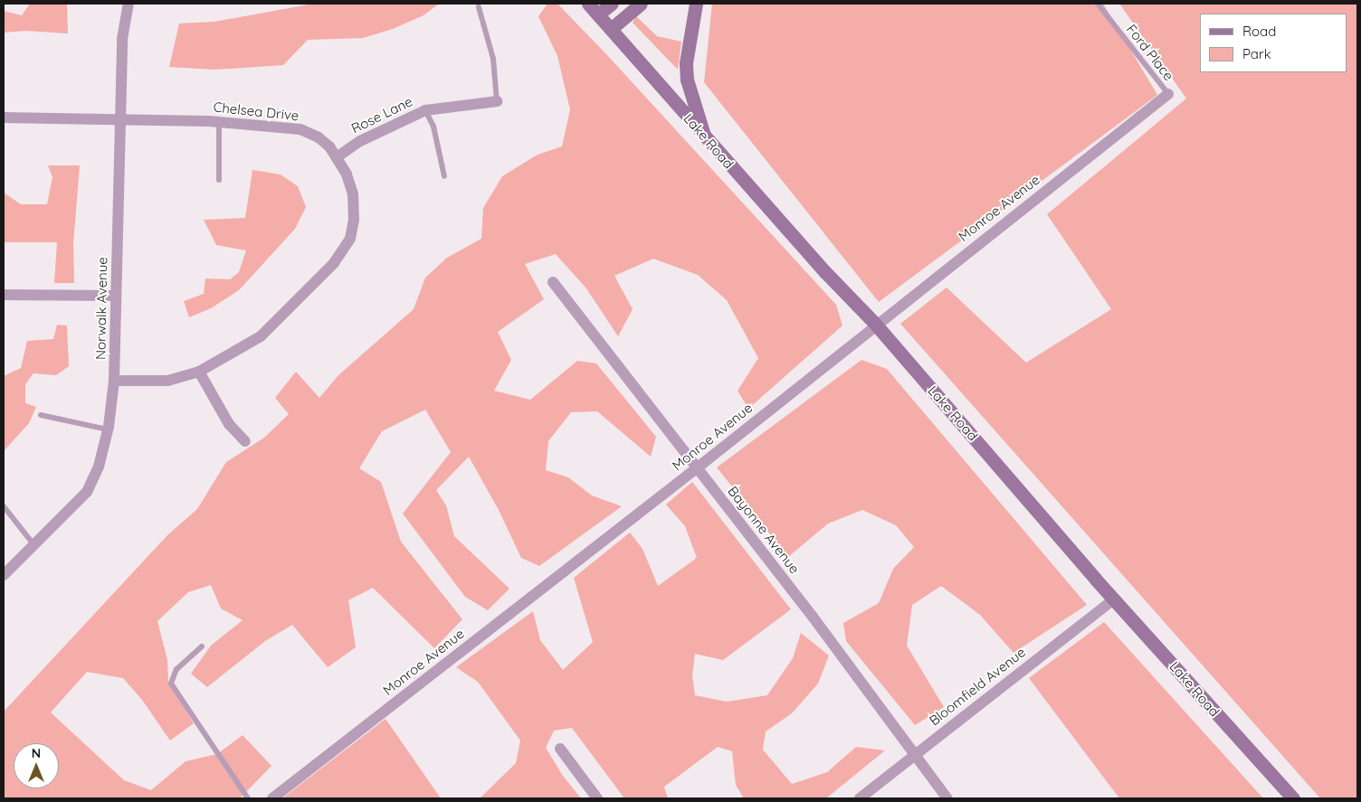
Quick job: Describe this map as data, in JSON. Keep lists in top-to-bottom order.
{
  "streets": {
    "street": [
      "Chelsea Drive",
      "Rose Lane",
      "Lake Road",
      "Monroe Avenue",
      "Norwalk Avenue",
      "Bayonne Avenue",
      "Bloomfield Avenue"
    ],
    "lane": ["Ford Place"]
  },
  "crossings": [
    ["Ford Place", "Monroe Avenue"],
    ["Chelsea Drive", "Rose Lane"],
    ["Chelsea Drive", "Norwalk Avenue"],
    ["Lake Road", "Monroe Avenue"],
    ["Lake Road", "Bloomfield Avenue"],
    ["Monroe Avenue", "Bayonne Avenue"],
    ["Bayonne Avenue", "Bloomfield Avenue"]
  ],
  "legend": ["Road", "Park"],
  "north": "top"
}
